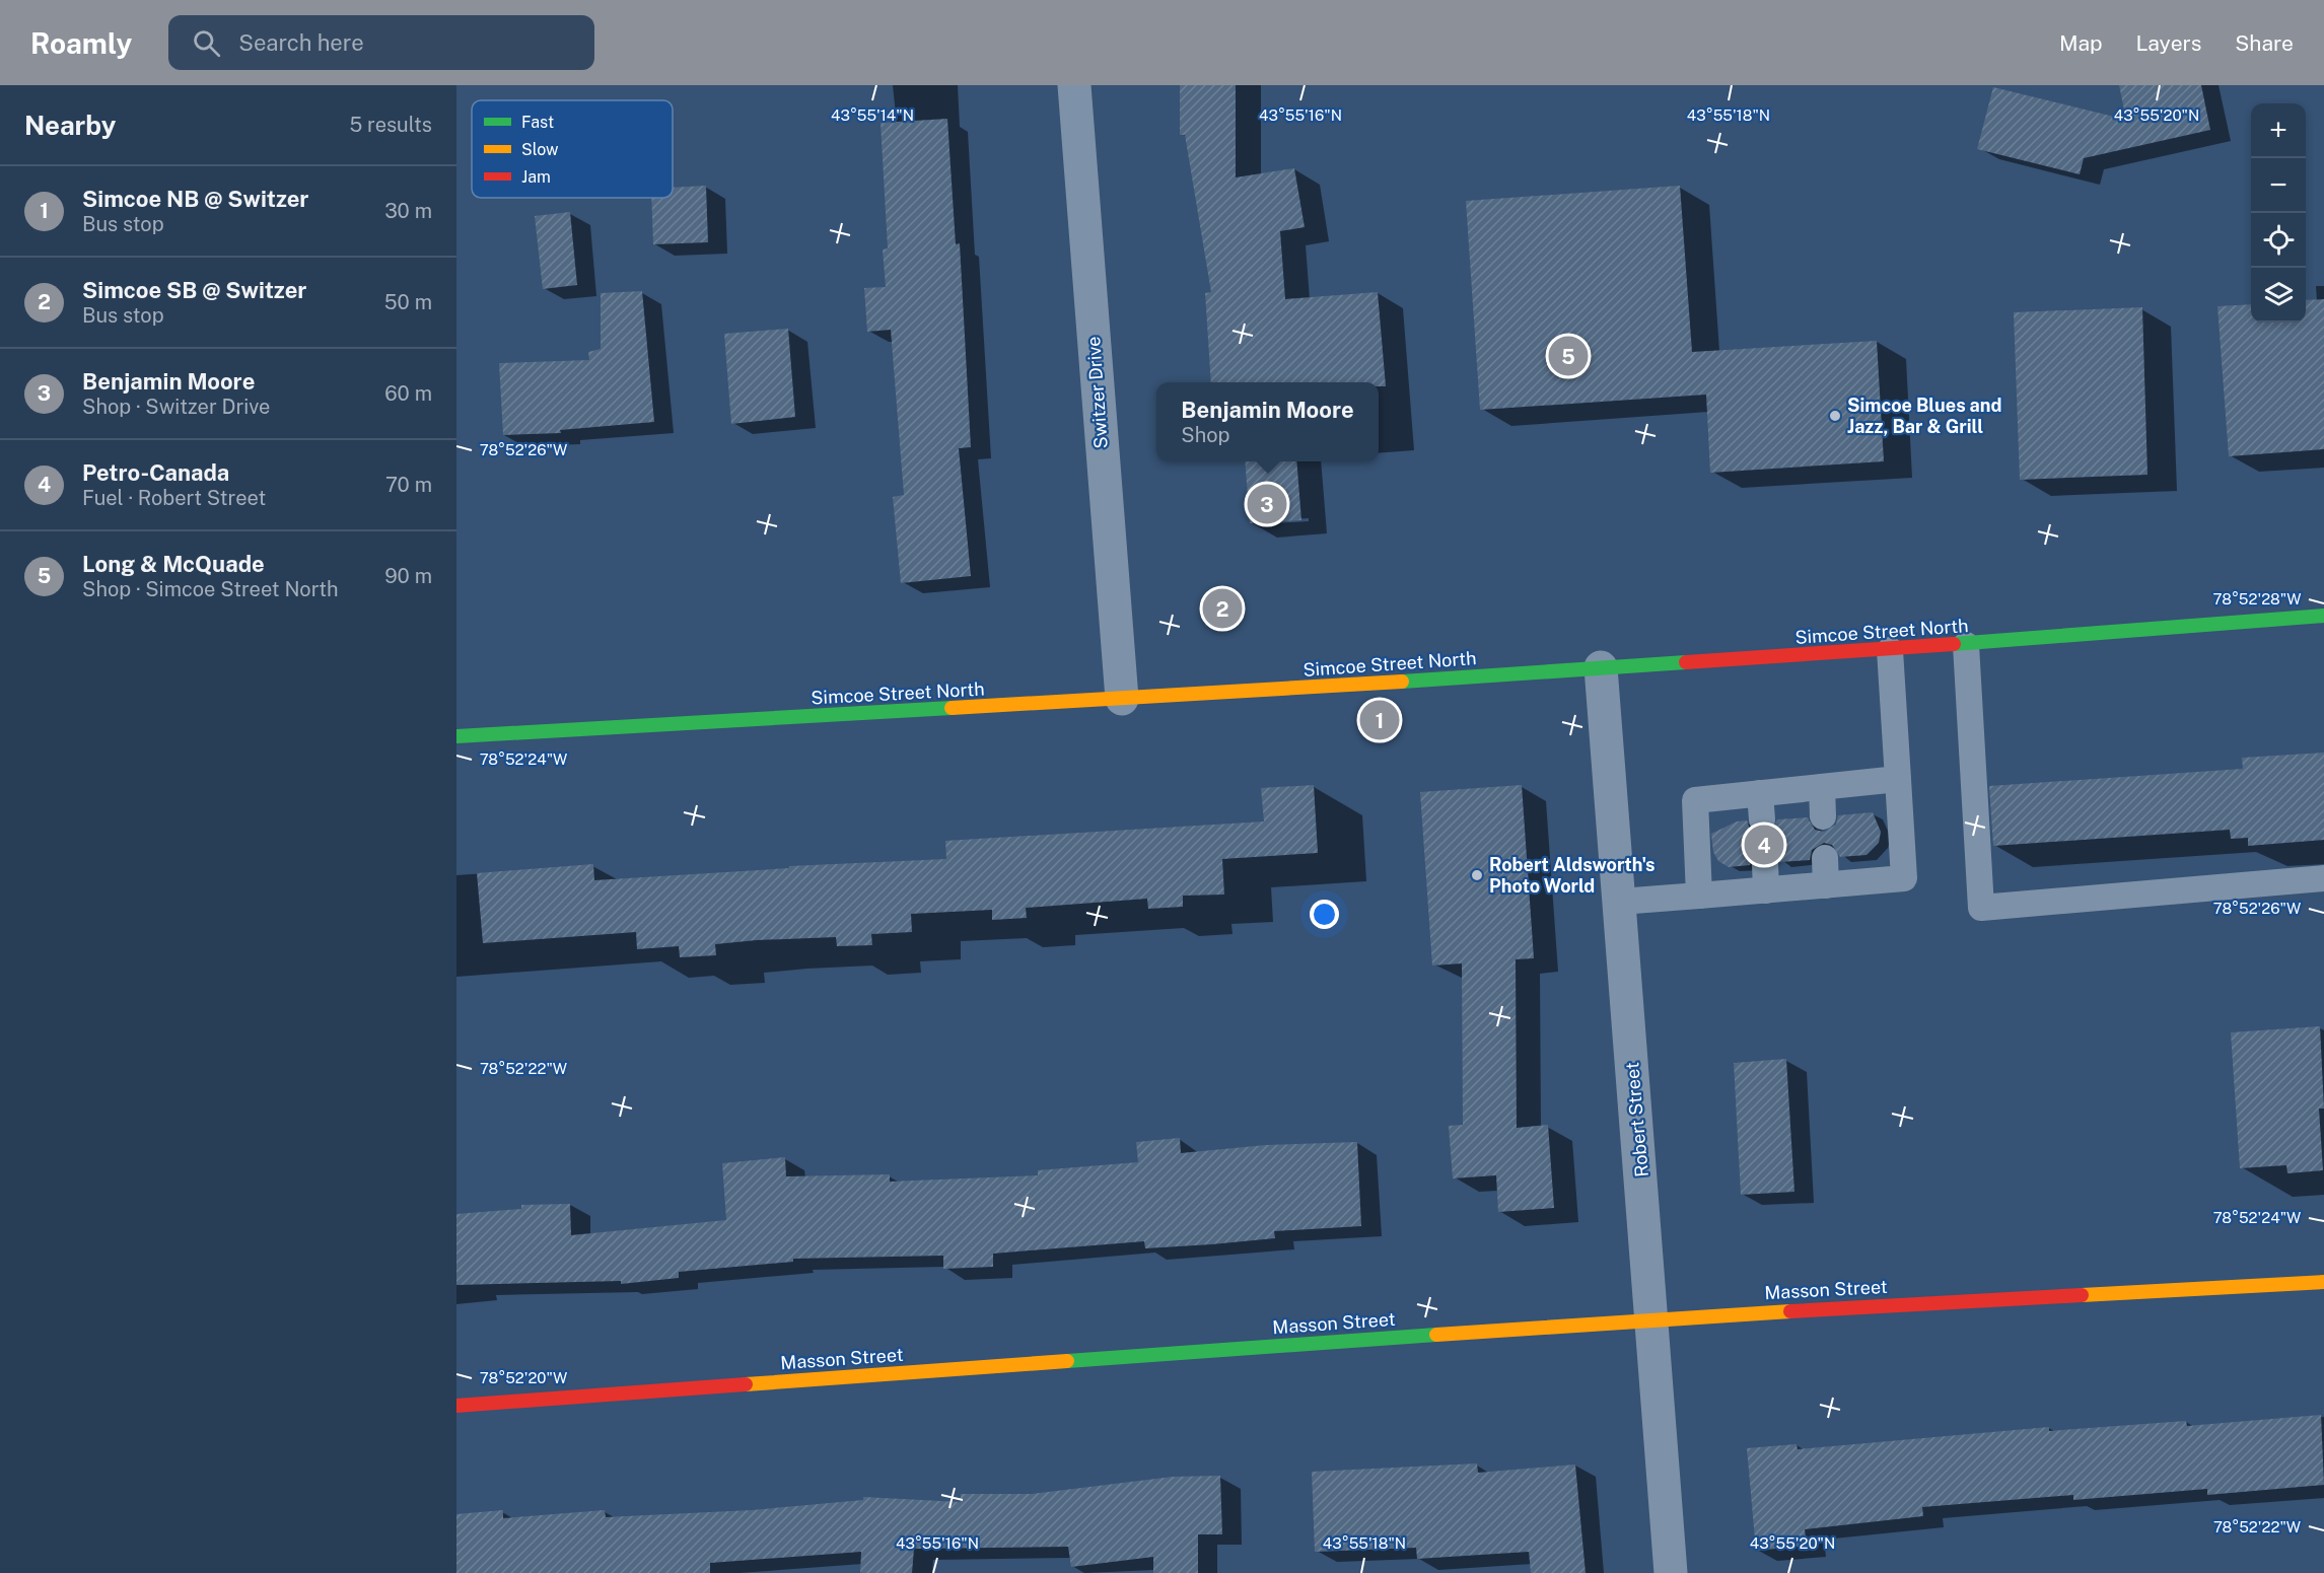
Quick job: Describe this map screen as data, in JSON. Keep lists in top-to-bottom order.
{
  "streets": {
    "main road": ["Simcoe Street North", "Masson Street"],
    "street": ["Switzer Drive", "Robert Street"]
  },
  "crossings": [
    ["Switzer Drive", "Simcoe Street North"],
    ["Simcoe Street North", "Robert Street"],
    ["Robert Street", "Masson Street"]
  ],
  "places": ["Simcoe Blues and Jazz, Bar & Grill", "Robert Aldsworth's Photo World"],
  "legend": ["Fast", "Slow", "Jam"],
  "page": {
    "header": "Roamly",
    "search": "Search here",
    "nav": ["Map", "Layers", "Share"],
    "heading": ["Nearby", "5 results"],
    "map_buttons": ["+", "−"],
    "list": [
      {
        "mark": "1",
        "name": "Simcoe NB @ Switzer",
        "note": "Bus stop",
        "value": "30 m"
      },
      {
        "mark": "2",
        "name": "Simcoe SB @ Switzer",
        "note": "Bus stop",
        "value": "50 m"
      },
      {
        "mark": "3",
        "name": "Benjamin Moore",
        "note": "Shop · Switzer Drive",
        "value": "60 m"
      },
      {
        "mark": "4",
        "name": "Petro-Canada",
        "note": "Fuel · Robert Street",
        "value": "70 m"
      },
      {
        "mark": "5",
        "name": "Long & McQuade",
        "note": "Shop · Simcoe Street North",
        "value": "90 m"
      }
    ],
    "pins": [
      "5",
      "3",
      "2",
      "1",
      "4"
    ],
    "popup": ["Benjamin Moore", "Shop"]
  },
  "coordinates": [
    "43°55'14\"N",
    "43°55'16\"N",
    "43°55'18\"N",
    "43°55'20\"N",
    "78°52'26\"W",
    "78°52'28\"W",
    "78°52'24\"W",
    "78°52'22\"W",
    "78°52'20\"W"
  ]
}
